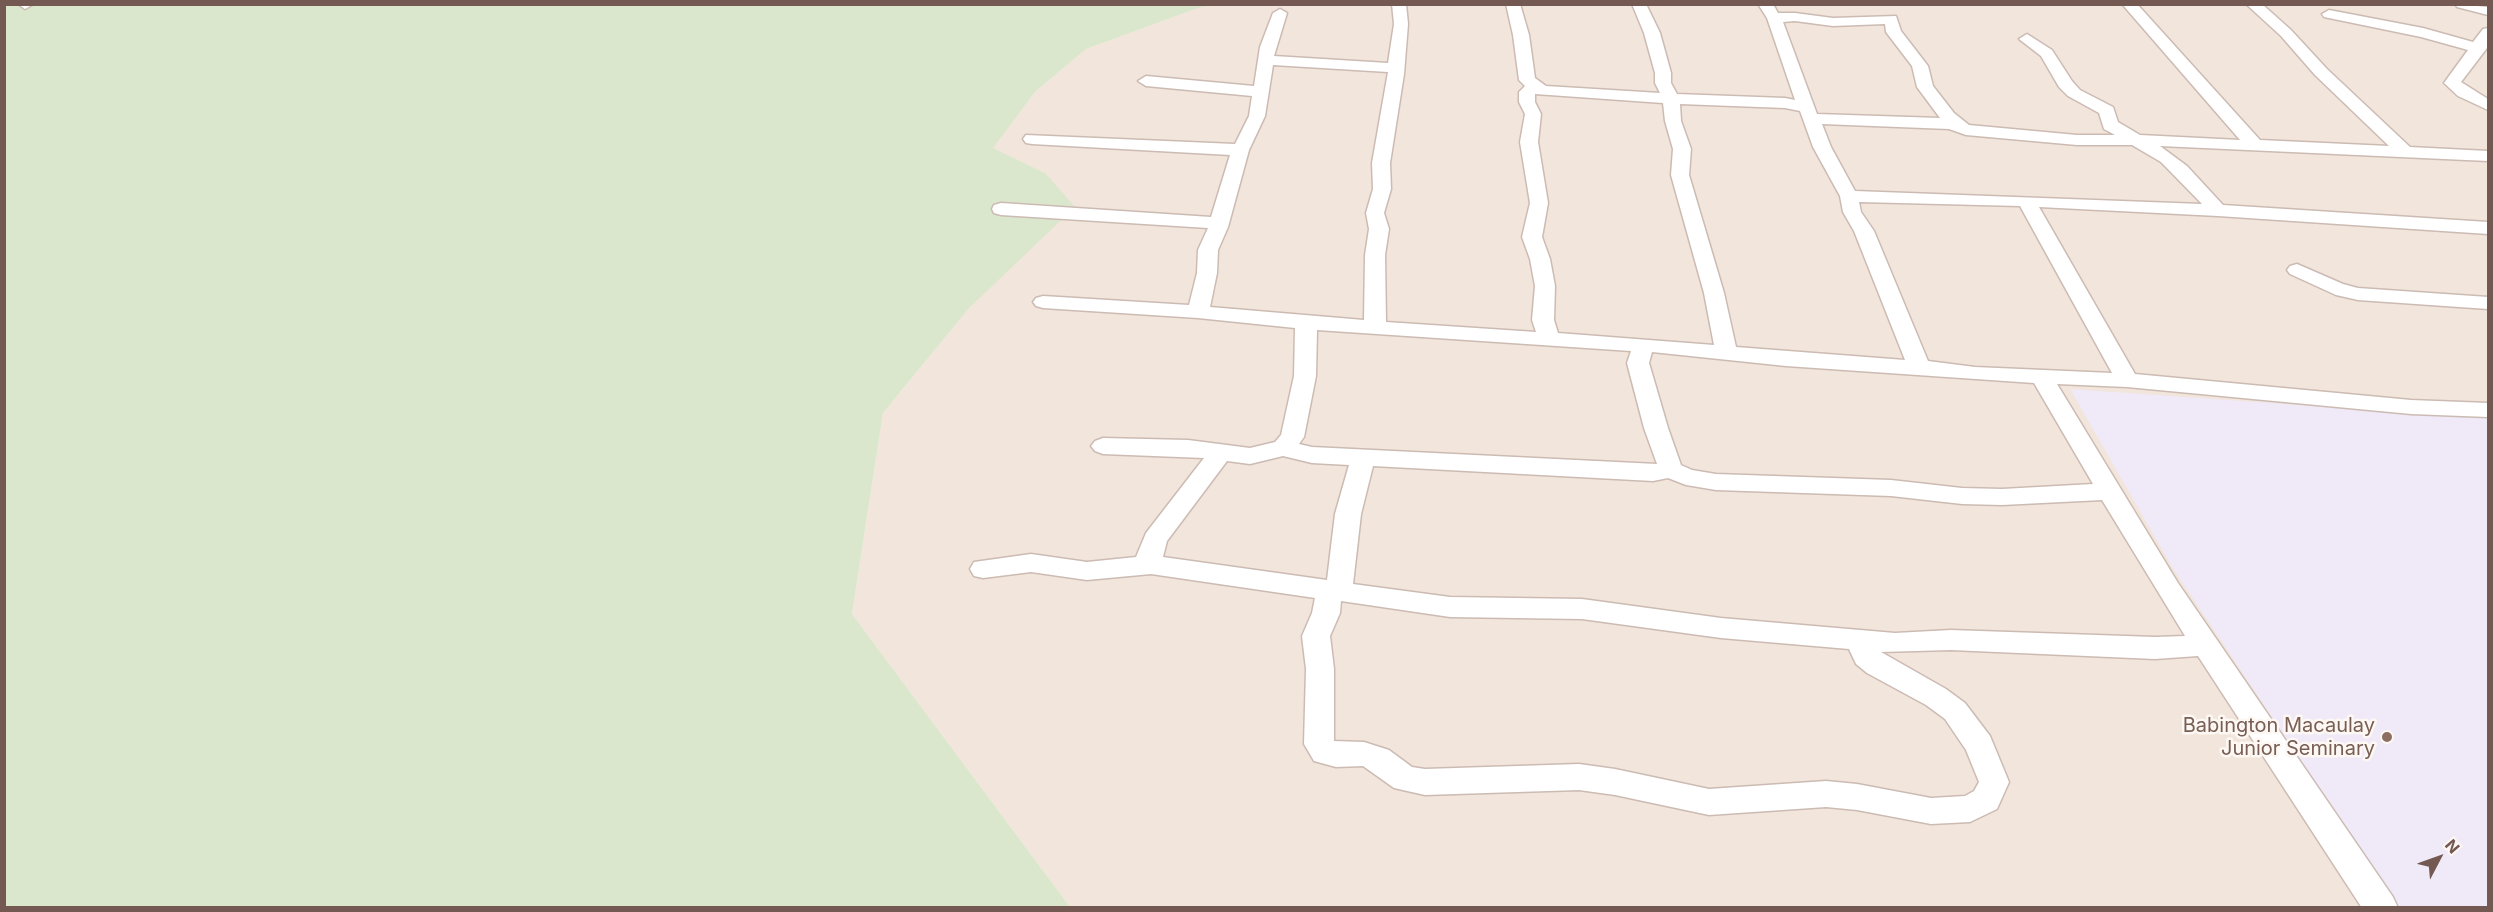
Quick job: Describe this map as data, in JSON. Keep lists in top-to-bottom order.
{
  "places": ["Babington Macaulay Junior Seminary"],
  "north": "top right"
}
